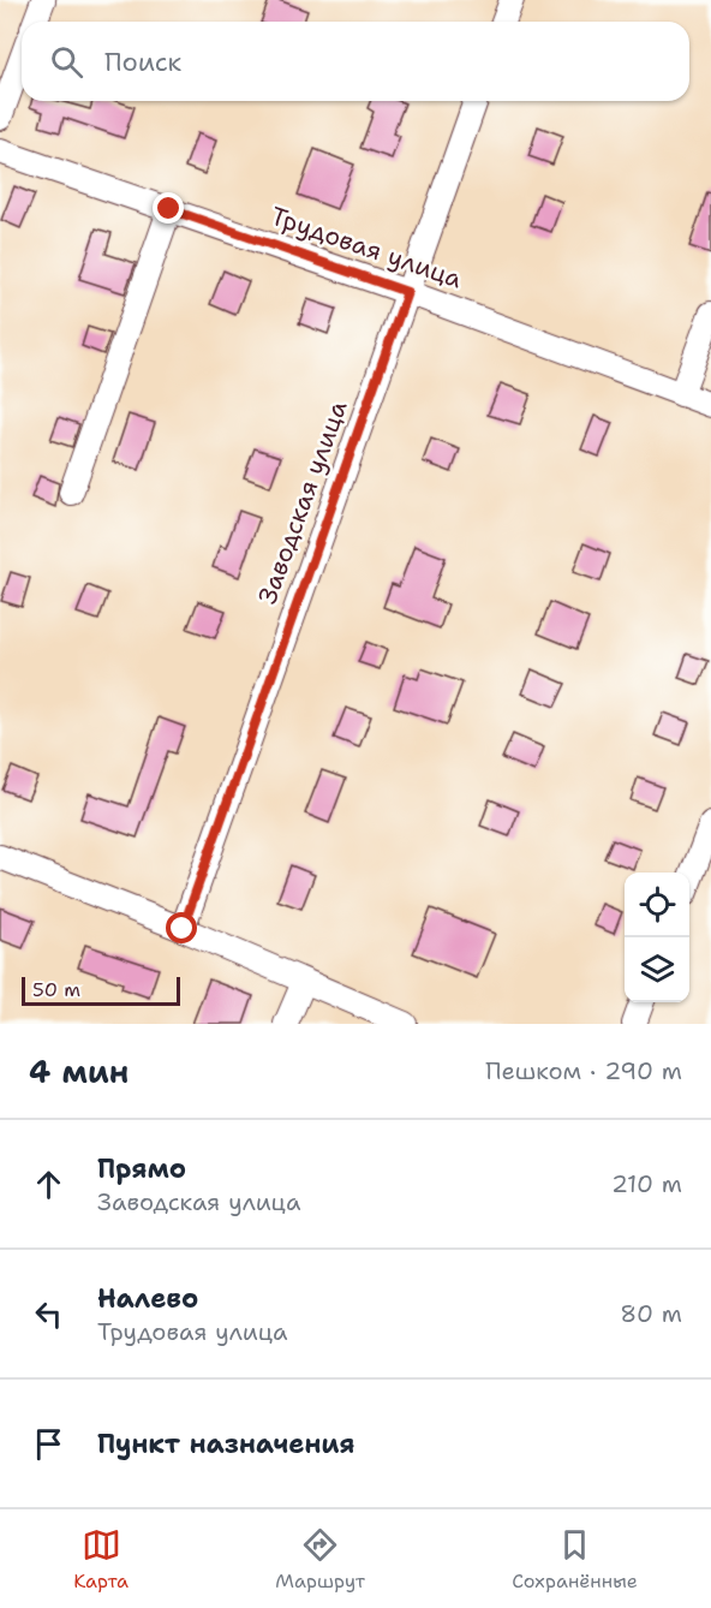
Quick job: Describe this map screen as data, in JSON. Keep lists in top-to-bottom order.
{
  "streets": {
    "street": ["Трудовая улица", "Заводская улица"]
  },
  "crossings": [
    ["Трудовая улица", "Заводская улица"]
  ],
  "scale_bar": "50 m",
  "page": {
    "search": "Поиск",
    "scale": "50 m",
    "heading": ["4 мин", "Пешком · 290 m"],
    "list": [
      ["Прямо", "Заводская улица", "210 m"],
      ["Налево", "Трудовая улица", "80 m"],
      "Пункт назначения"
    ],
    "nav": ["Карта", "Маршрут", "Сохранённые"]
  }
}
